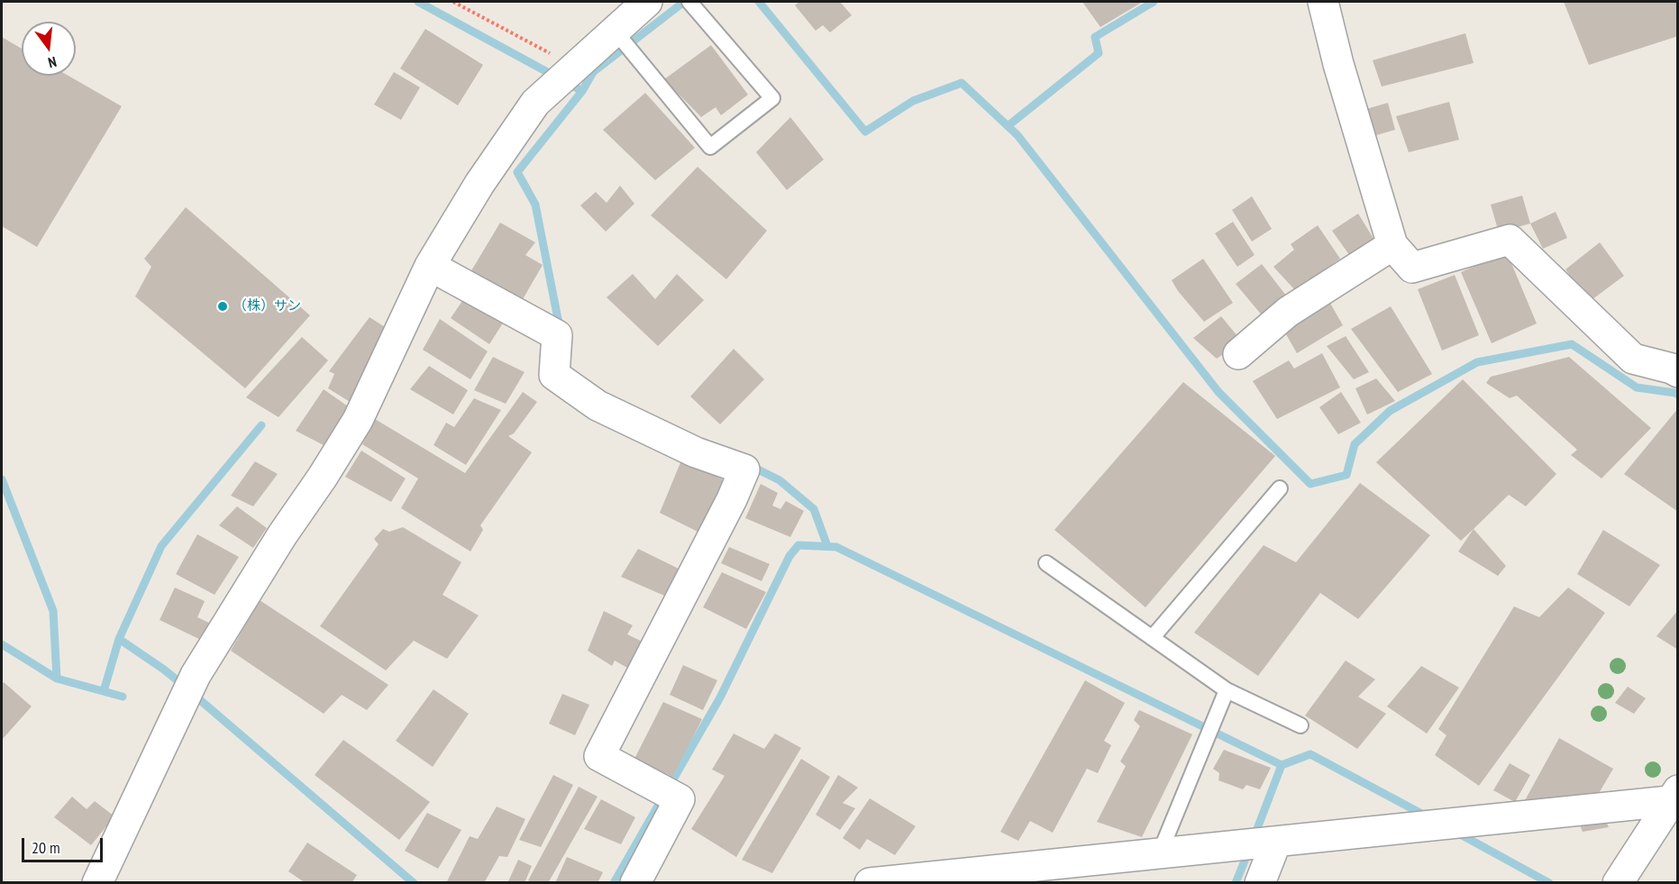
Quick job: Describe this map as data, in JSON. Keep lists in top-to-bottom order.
{
  "places": ["（株）サン"],
  "scale_bar": "20 m",
  "north": "bottom"
}
